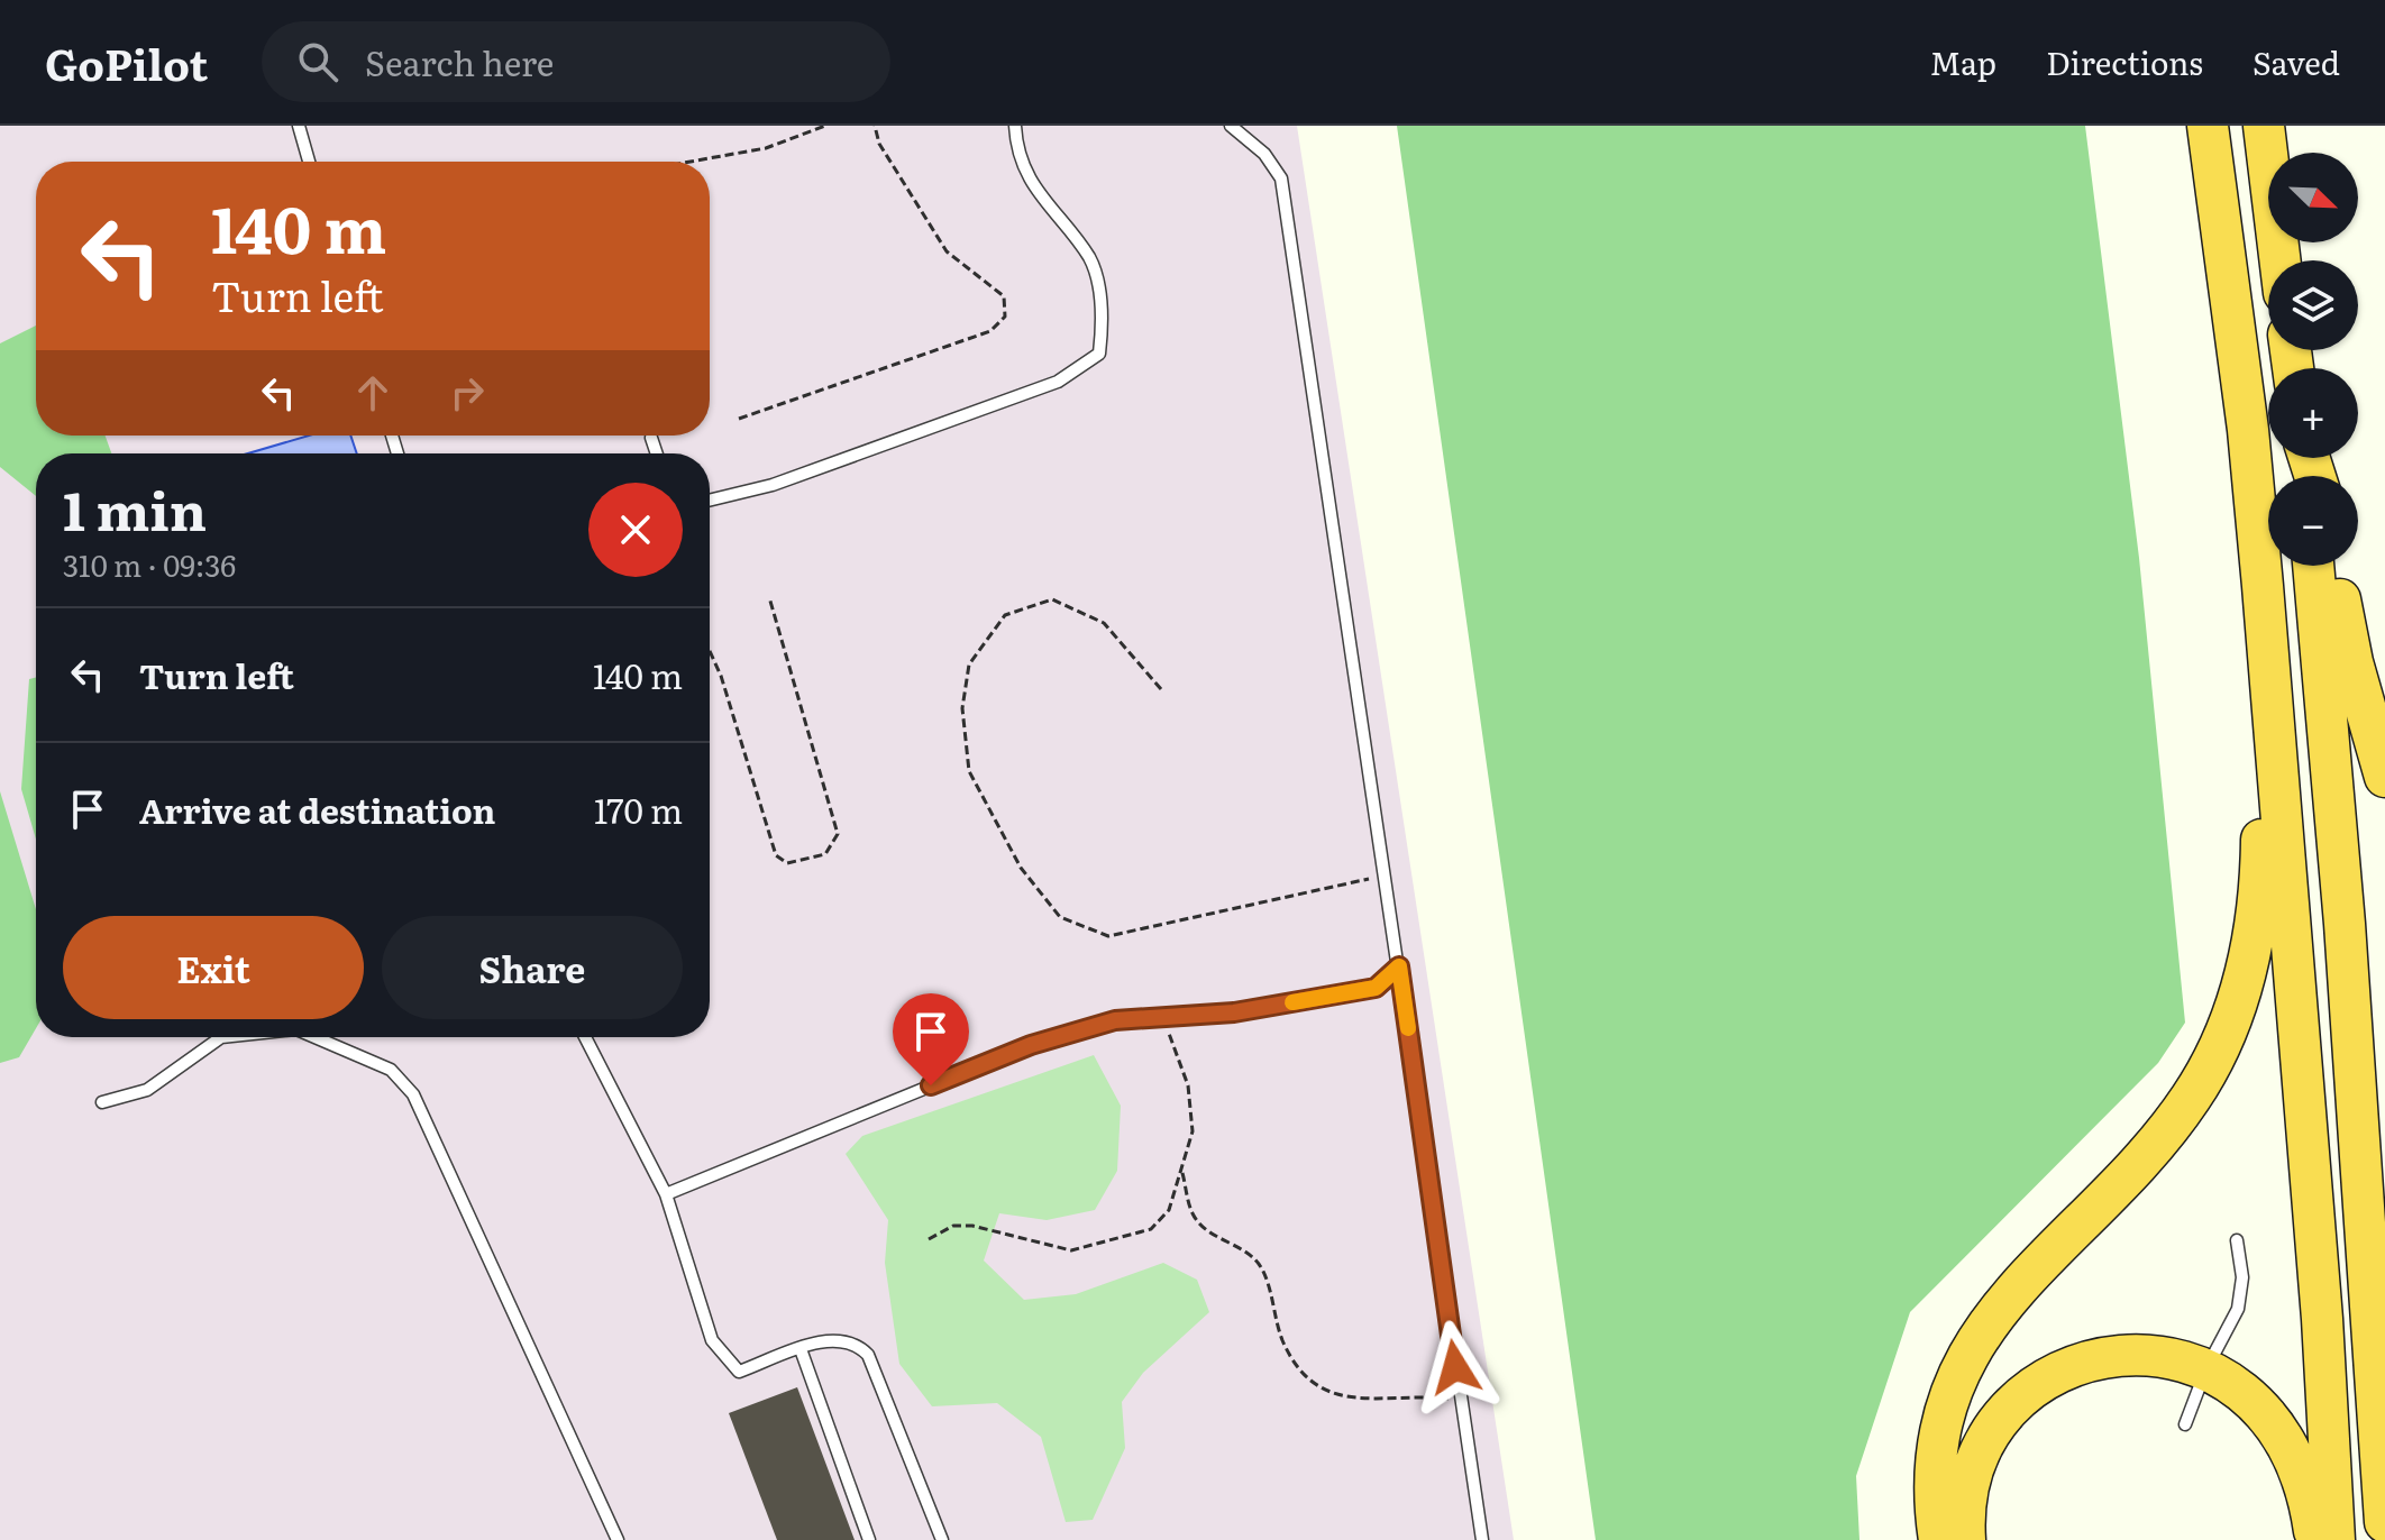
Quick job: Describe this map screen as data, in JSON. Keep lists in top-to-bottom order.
{
  "north": "bottom right",
  "page": {
    "header": "GoPilot",
    "search": "Search here",
    "nav": ["Map", "Directions", "Saved"],
    "map_buttons": ["+", "−"],
    "turn": ["140 m", "Turn left"],
    "heading": ["1 min", "310 m · 09:36"],
    "list": [
      {
        "name": "Turn left",
        "value": "140 m"
      },
      {
        "name": "Arrive at destination",
        "value": "170 m"
      }
    ],
    "buttons": ["Exit", "Share"]
  }
}
